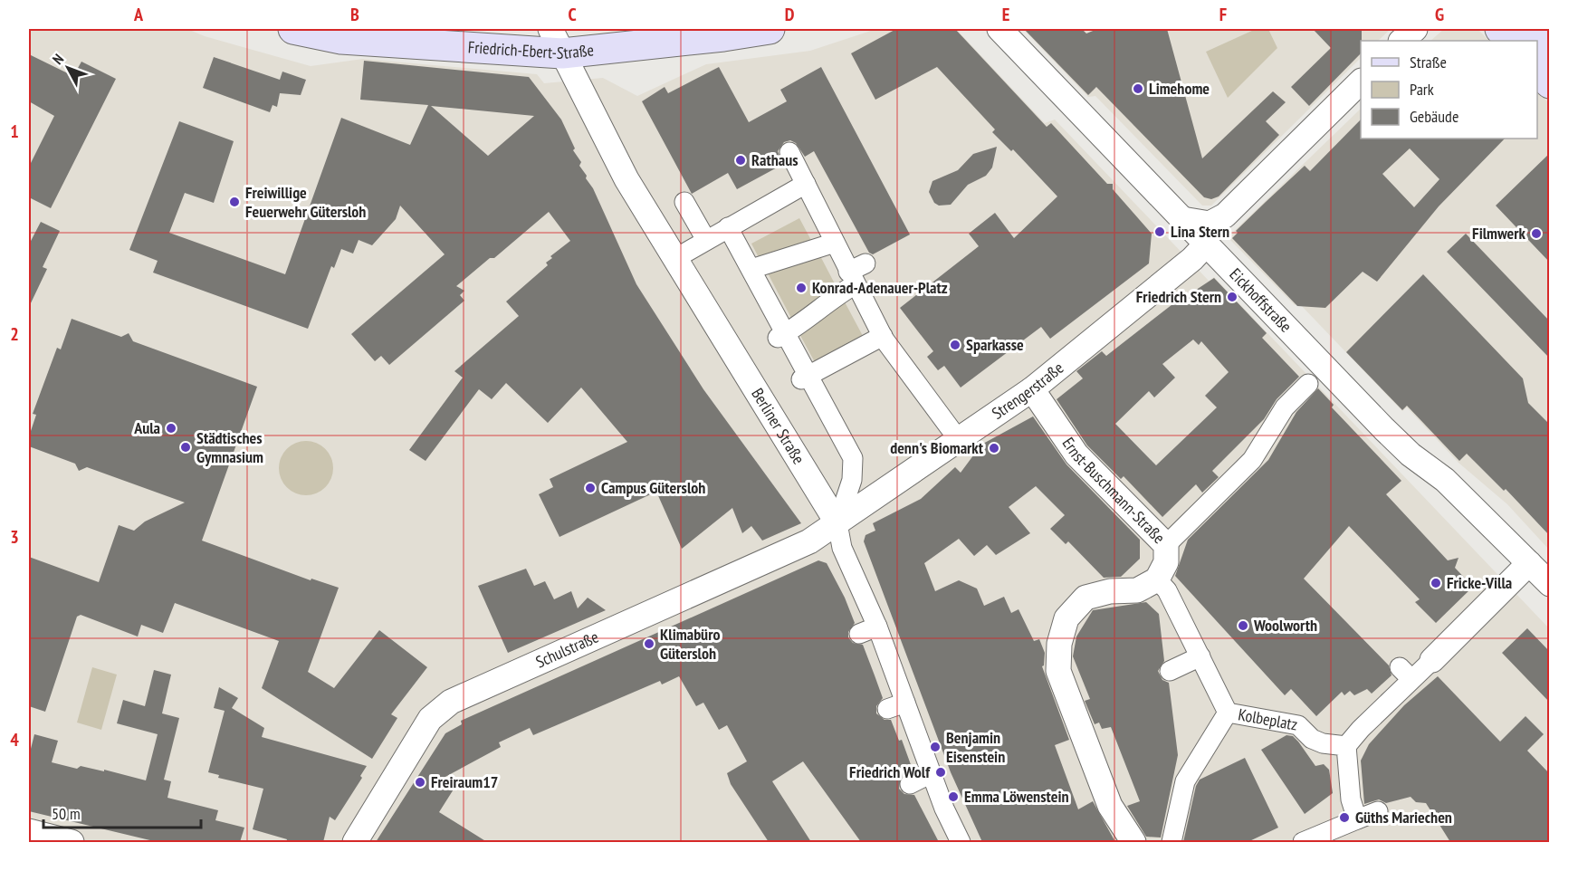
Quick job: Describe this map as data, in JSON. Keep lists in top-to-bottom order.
{
  "streets": {
    "main road": ["Friedrich-Ebert-Straße"],
    "street": [
      "Eickhoffstraße",
      "Strengerstraße",
      "Berliner Straße",
      "Ernst-Buschmann-Straße",
      "Schulstraße",
      "Kolbeplatz"
    ]
  },
  "crossings": [
    ["Friedrich-Ebert-Straße", "Berliner Straße"],
    ["Eickhoffstraße", "Strengerstraße"],
    ["Strengerstraße", "Berliner Straße"],
    ["Strengerstraße", "Ernst-Buschmann-Straße"],
    ["Strengerstraße", "Schulstraße"],
    ["Berliner Straße", "Schulstraße"],
    ["Ernst-Buschmann-Straße", "Kolbeplatz"]
  ],
  "places": [
    "Limehome",
    "Rathaus",
    "Freiwillige Feuerwehr Gütersloh",
    "Lina Stern",
    "Filmwerk",
    "Konrad-Adenauer-Platz",
    "Friedrich Stern",
    "Sparkasse",
    "Aula",
    "Städtisches Gymnasium",
    "denn's Biomarkt",
    "Campus Gütersloh",
    "Fricke-Villa",
    "Woolworth",
    "Klimabüro Gütersloh",
    "Benjamin Eisenstein",
    "Friedrich Wolf",
    "Freiraum17",
    "Emma Löwenstein",
    "Güths Mariechen"
  ],
  "legend": ["Straße", "Park", "Gebäude"],
  "scale_bar": "50 m",
  "north": "top left",
  "grid": {
    "columns": [
      "A",
      "B",
      "C",
      "D",
      "E",
      "F",
      "G"
    ],
    "rows": [
      "1",
      "2",
      "3",
      "4"
    ]
  }
}
